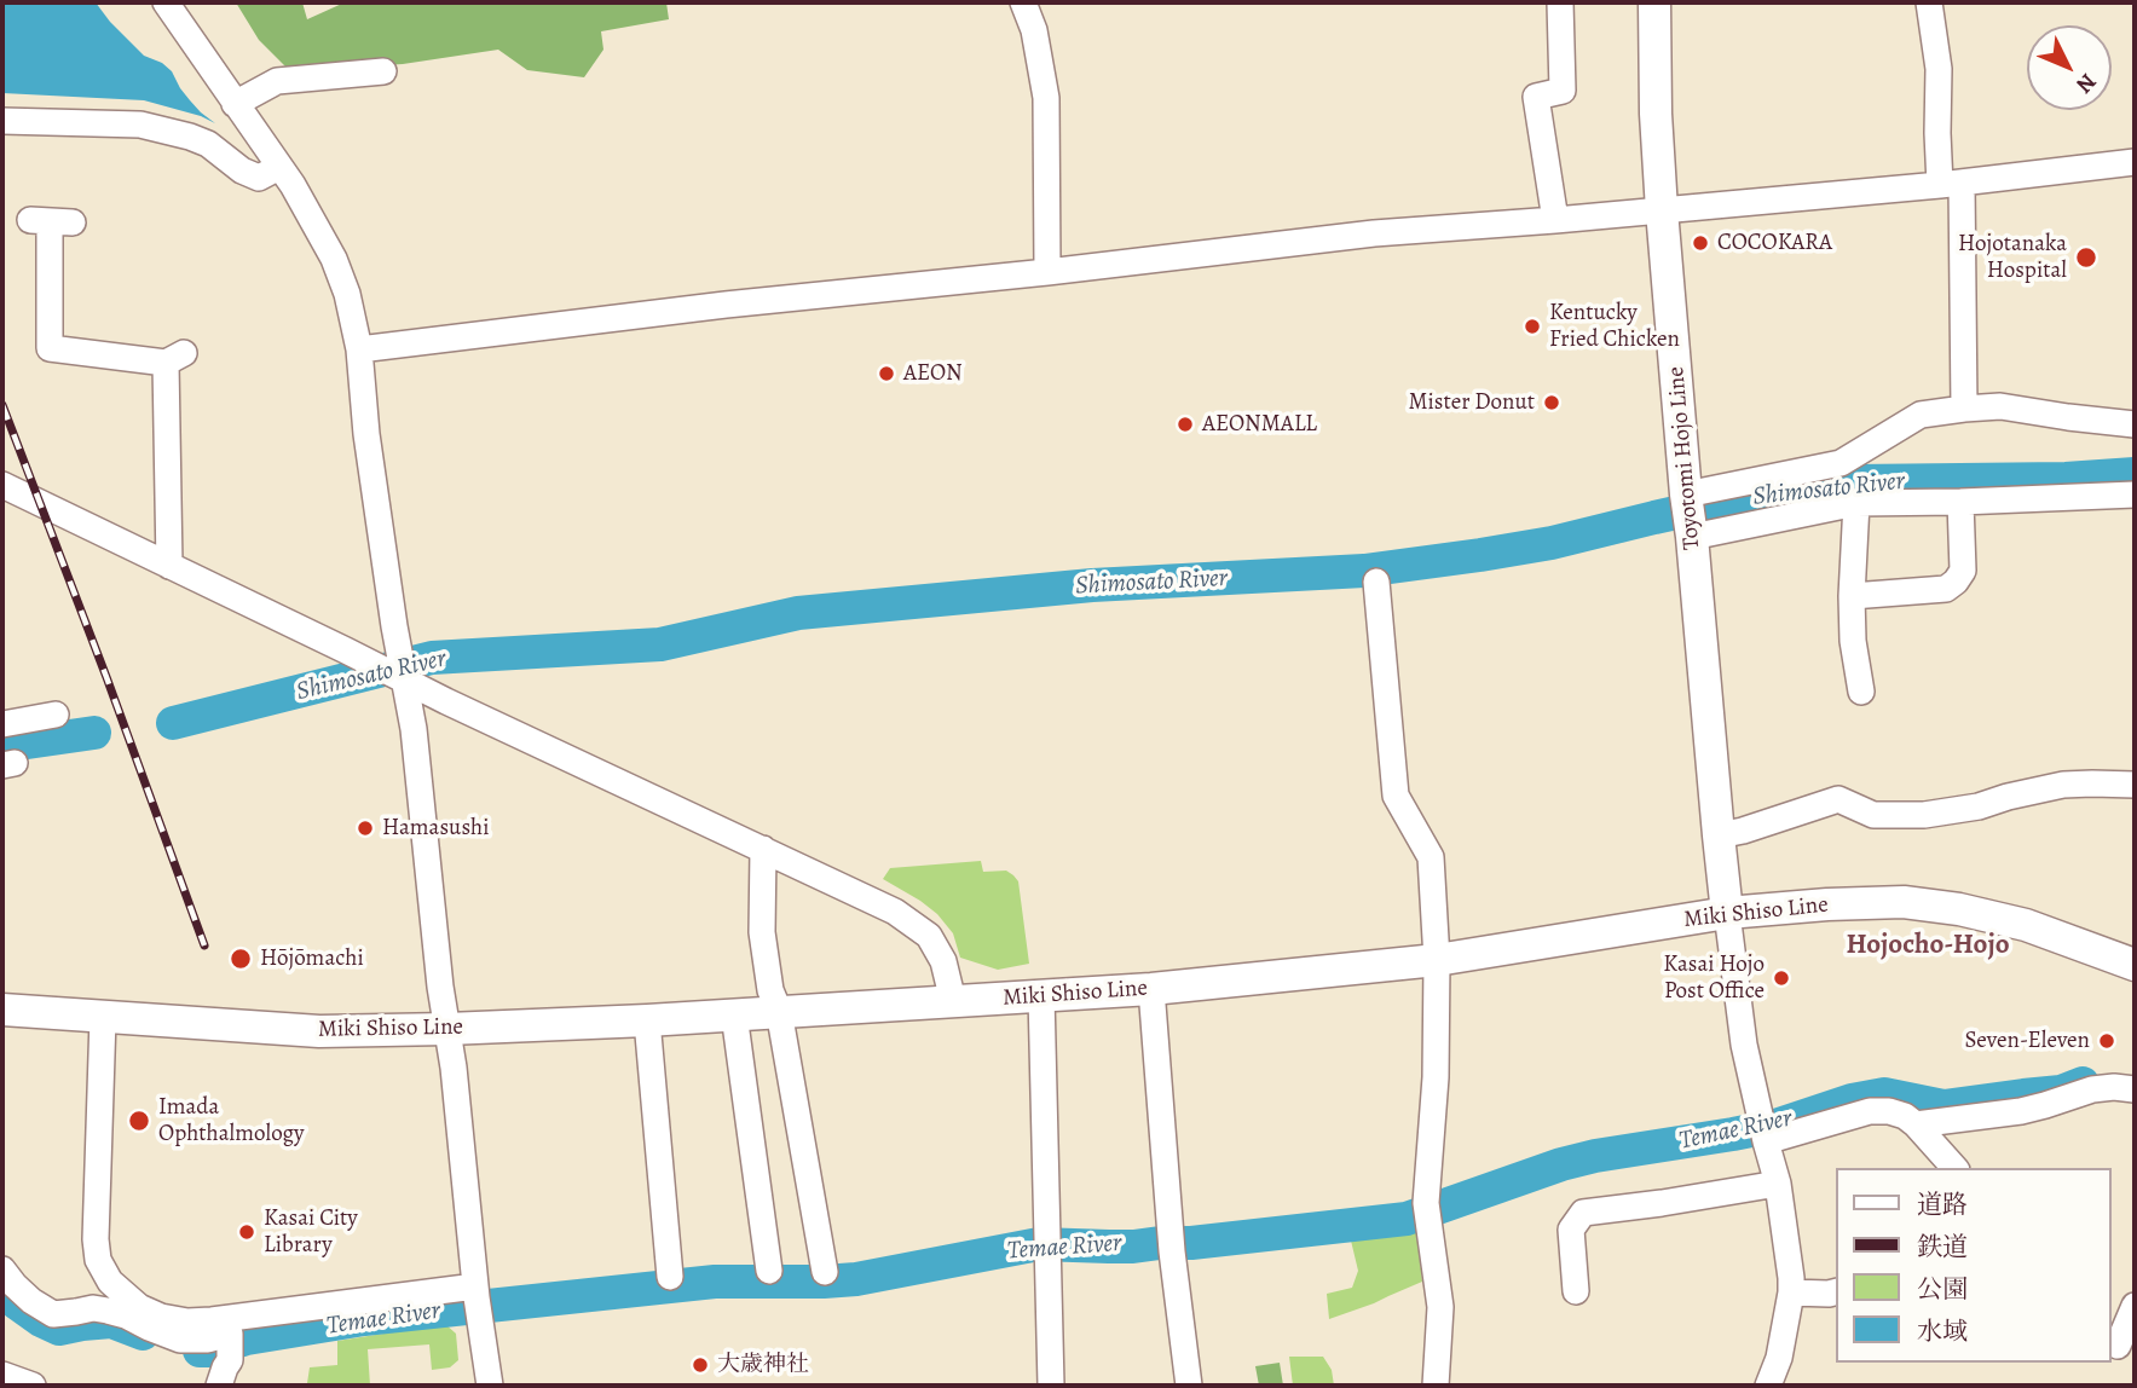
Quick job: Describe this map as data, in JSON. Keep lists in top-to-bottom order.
{
  "streets": {
    "main road": ["Toyotomi Hojo Line", "Miki Shiso Line"]
  },
  "crossings": [
    ["Toyotomi Hojo Line", "Miki Shiso Line"]
  ],
  "districts": ["Hojocho-Hojo"],
  "water": ["Shimosato River", "Temae River"],
  "places": [
    "COCOKARA",
    "Hojotanaka Hospital",
    "Kentucky Fried Chicken",
    "AEON",
    "Mister Donut",
    "AEONMALL",
    "Hamasushi",
    "Hōjōmachi",
    "Kasai Hojo Post Office",
    "Seven-Eleven",
    "Imada Ophthalmology",
    "Kasai City Library",
    "大歳神社"
  ],
  "legend": [
    "道路",
    "鉄道",
    "公園",
    "水域"
  ],
  "north": "bottom right"
}
